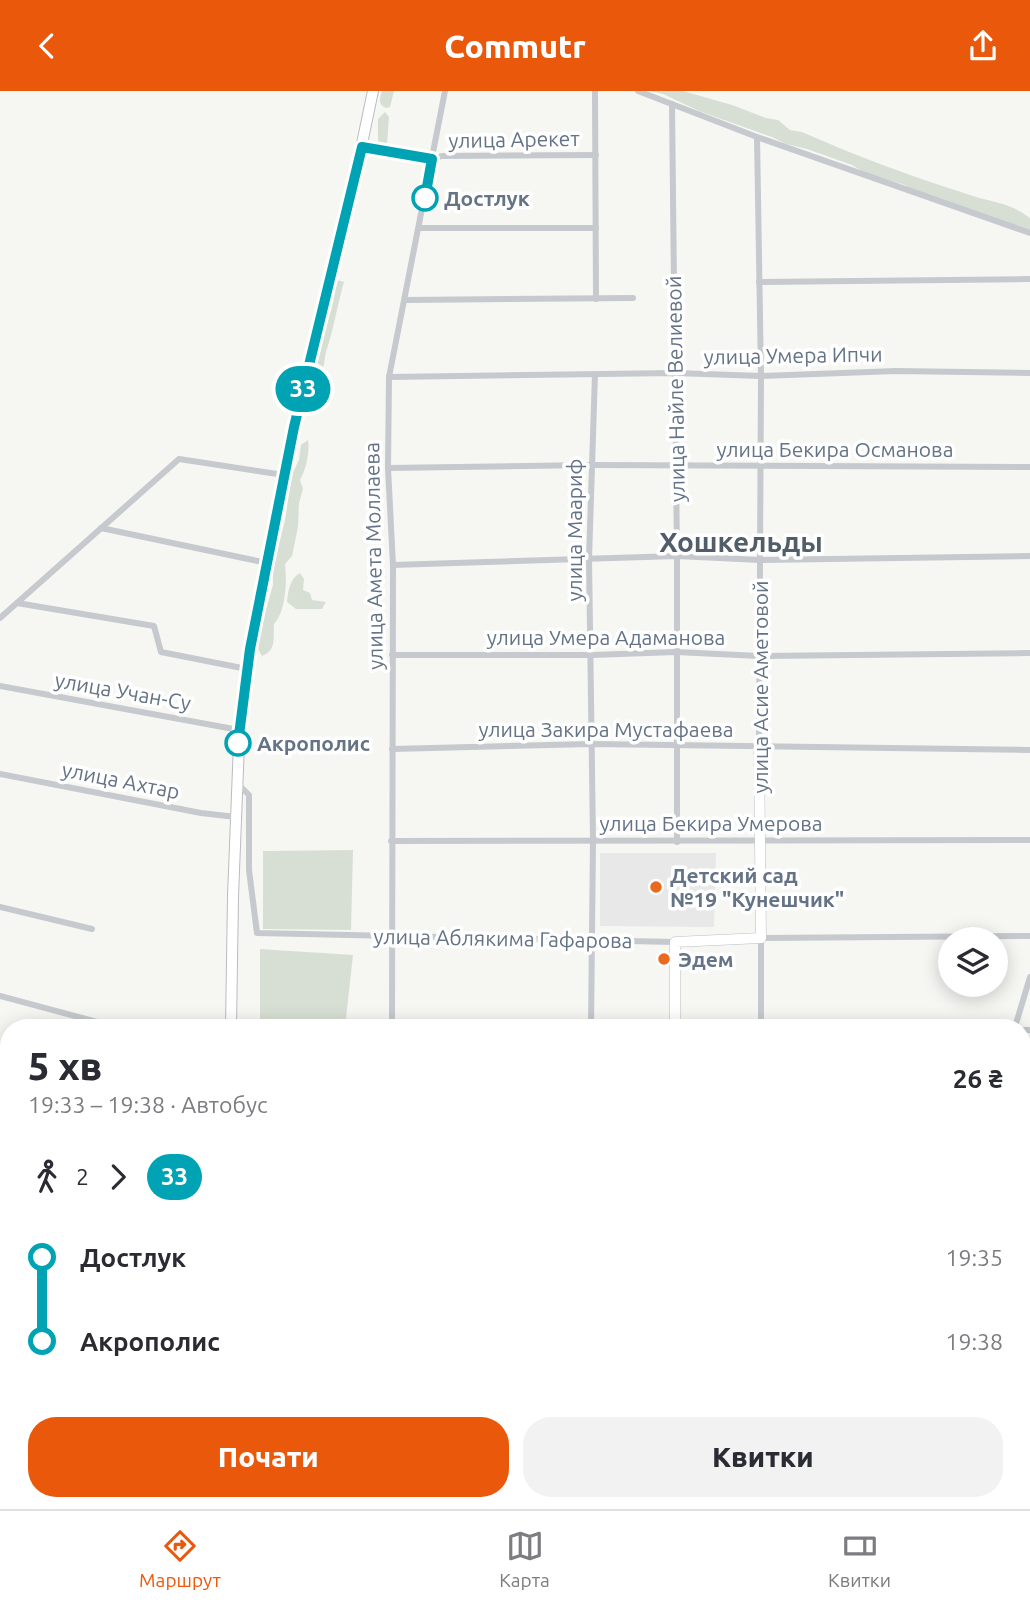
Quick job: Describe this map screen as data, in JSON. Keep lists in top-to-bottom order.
{
  "streets": {
    "street": [
      "улица Арекет",
      "улица Умера Ипчи",
      "улица Найле Велиевой",
      "улица Бекира Османова",
      "улица Маариф",
      "улица Амета Моллаева",
      "улица Умера Адаманова",
      "улица Асие Аметовой",
      "улица Учан-Су",
      "улица Закира Мустафаева",
      "улица Ахтар",
      "улица Бекира Умерова",
      "улица Аблякима Гафарова"
    ]
  },
  "crossings": [
    ["улица Арекет", "улица Амета Моллаева"],
    ["улица Умера Ипчи", "улица Найле Велиевой"],
    ["улица Умера Ипчи", "улица Маариф"],
    ["улица Умера Ипчи", "улица Амета Моллаева"],
    ["улица Умера Ипчи", "улица Асие Аметовой"],
    ["улица Найле Велиевой", "улица Бекира Османова"],
    ["улица Найле Велиевой", "улица Умера Адаманова"],
    ["улица Найле Велиевой", "улица Закира Мустафаева"],
    ["улица Найле Велиевой", "улица Бекира Умерова"],
    ["улица Бекира Османова", "улица Маариф"],
    ["улица Бекира Османова", "улица Амета Моллаева"],
    ["улица Бекира Османова", "улица Асие Аметовой"],
    ["улица Маариф", "улица Умера Адаманова"],
    ["улица Маариф", "улица Закира Мустафаева"],
    ["улица Маариф", "улица Бекира Умерова"],
    ["улица Маариф", "улица Аблякима Гафарова"],
    ["улица Амета Моллаева", "улица Умера Адаманова"],
    ["улица Амета Моллаева", "улица Закира Мустафаева"],
    ["улица Амета Моллаева", "улица Бекира Умерова"],
    ["улица Амета Моллаева", "улица Аблякима Гафарова"],
    ["улица Умера Адаманова", "улица Асие Аметовой"],
    ["улица Асие Аметовой", "улица Закира Мустафаева"],
    ["улица Асие Аметовой", "улица Бекира Умерова"],
    ["улица Асие Аметовой", "улица Аблякима Гафарова"]
  ],
  "districts": ["Хошкельды"],
  "places": [
    "Достлук",
    "Акрополис",
    "Детский сад №19 \"Кунешчик\"",
    "Эдем"
  ],
  "lines": ["bus line 33"],
  "page": {
    "header": "Commutr",
    "on_map": "33",
    "heading": ["5 хв", "19:33 – 19:38 · Автобус", "26 ₴"],
    "legs": ["2", "33"],
    "list": [
      {
        "name": "Достлук",
        "value": "19:35"
      },
      {
        "name": "Акрополис",
        "value": "19:38"
      }
    ],
    "buttons": ["Почати", "Квитки"],
    "tabs": ["Маршрут", "Карта", "Квитки"]
  }
}
